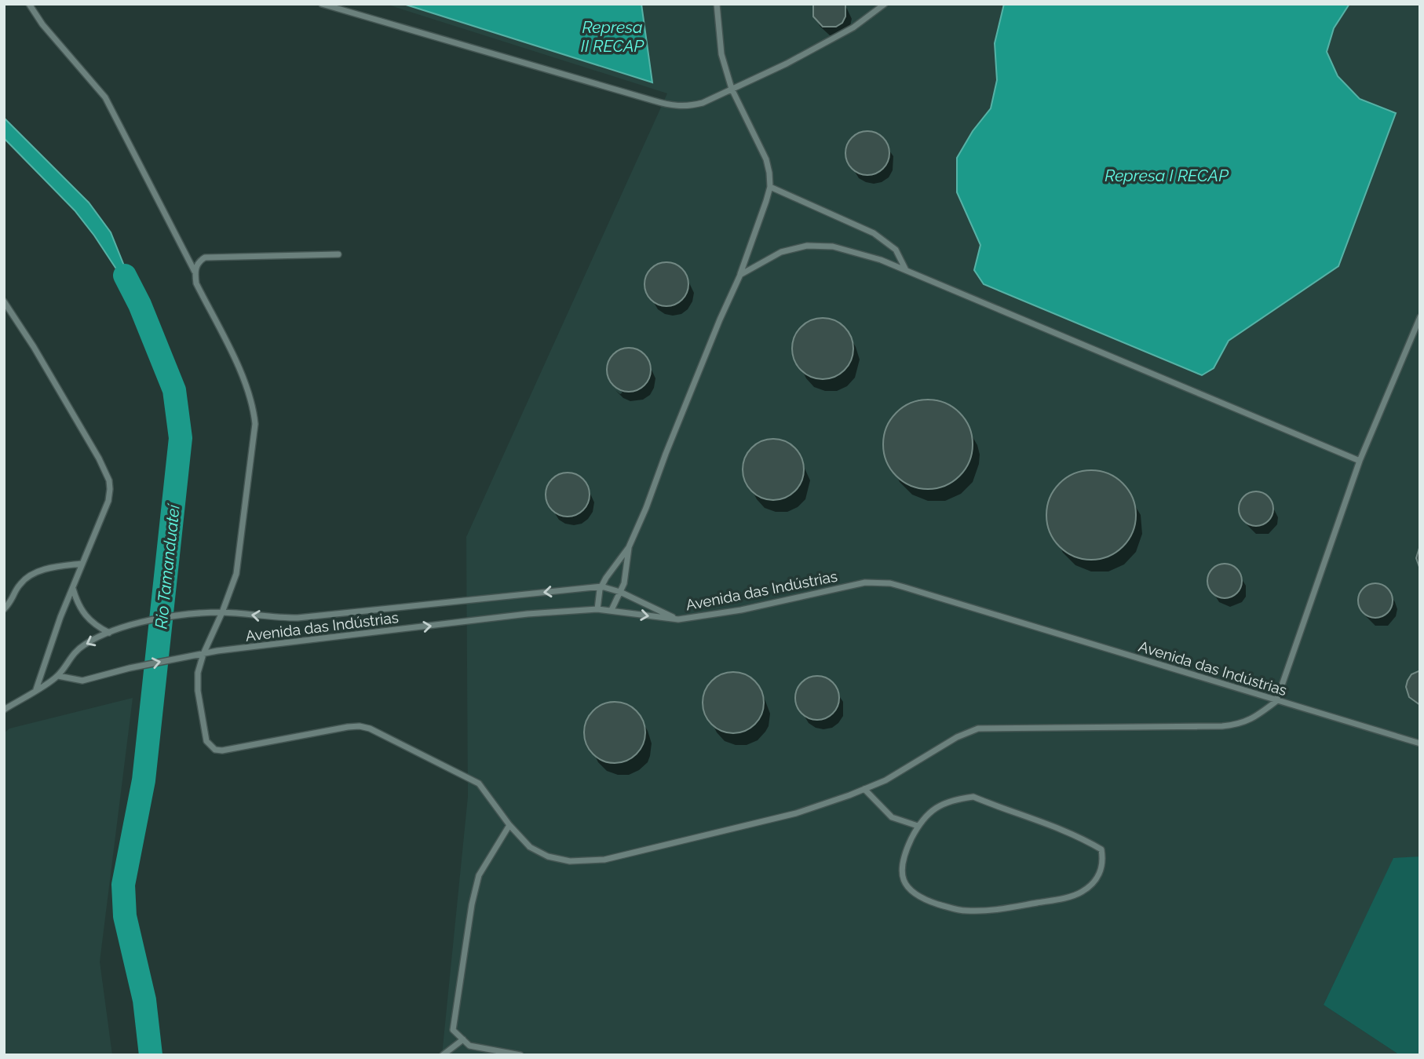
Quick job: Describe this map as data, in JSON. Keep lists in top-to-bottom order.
{
  "streets": {
    "lane": ["Avenida das Indústrias"]
  },
  "water": ["Represa II RECAP", "Represa I RECAP", "Rio Tamanduateí"]
}
